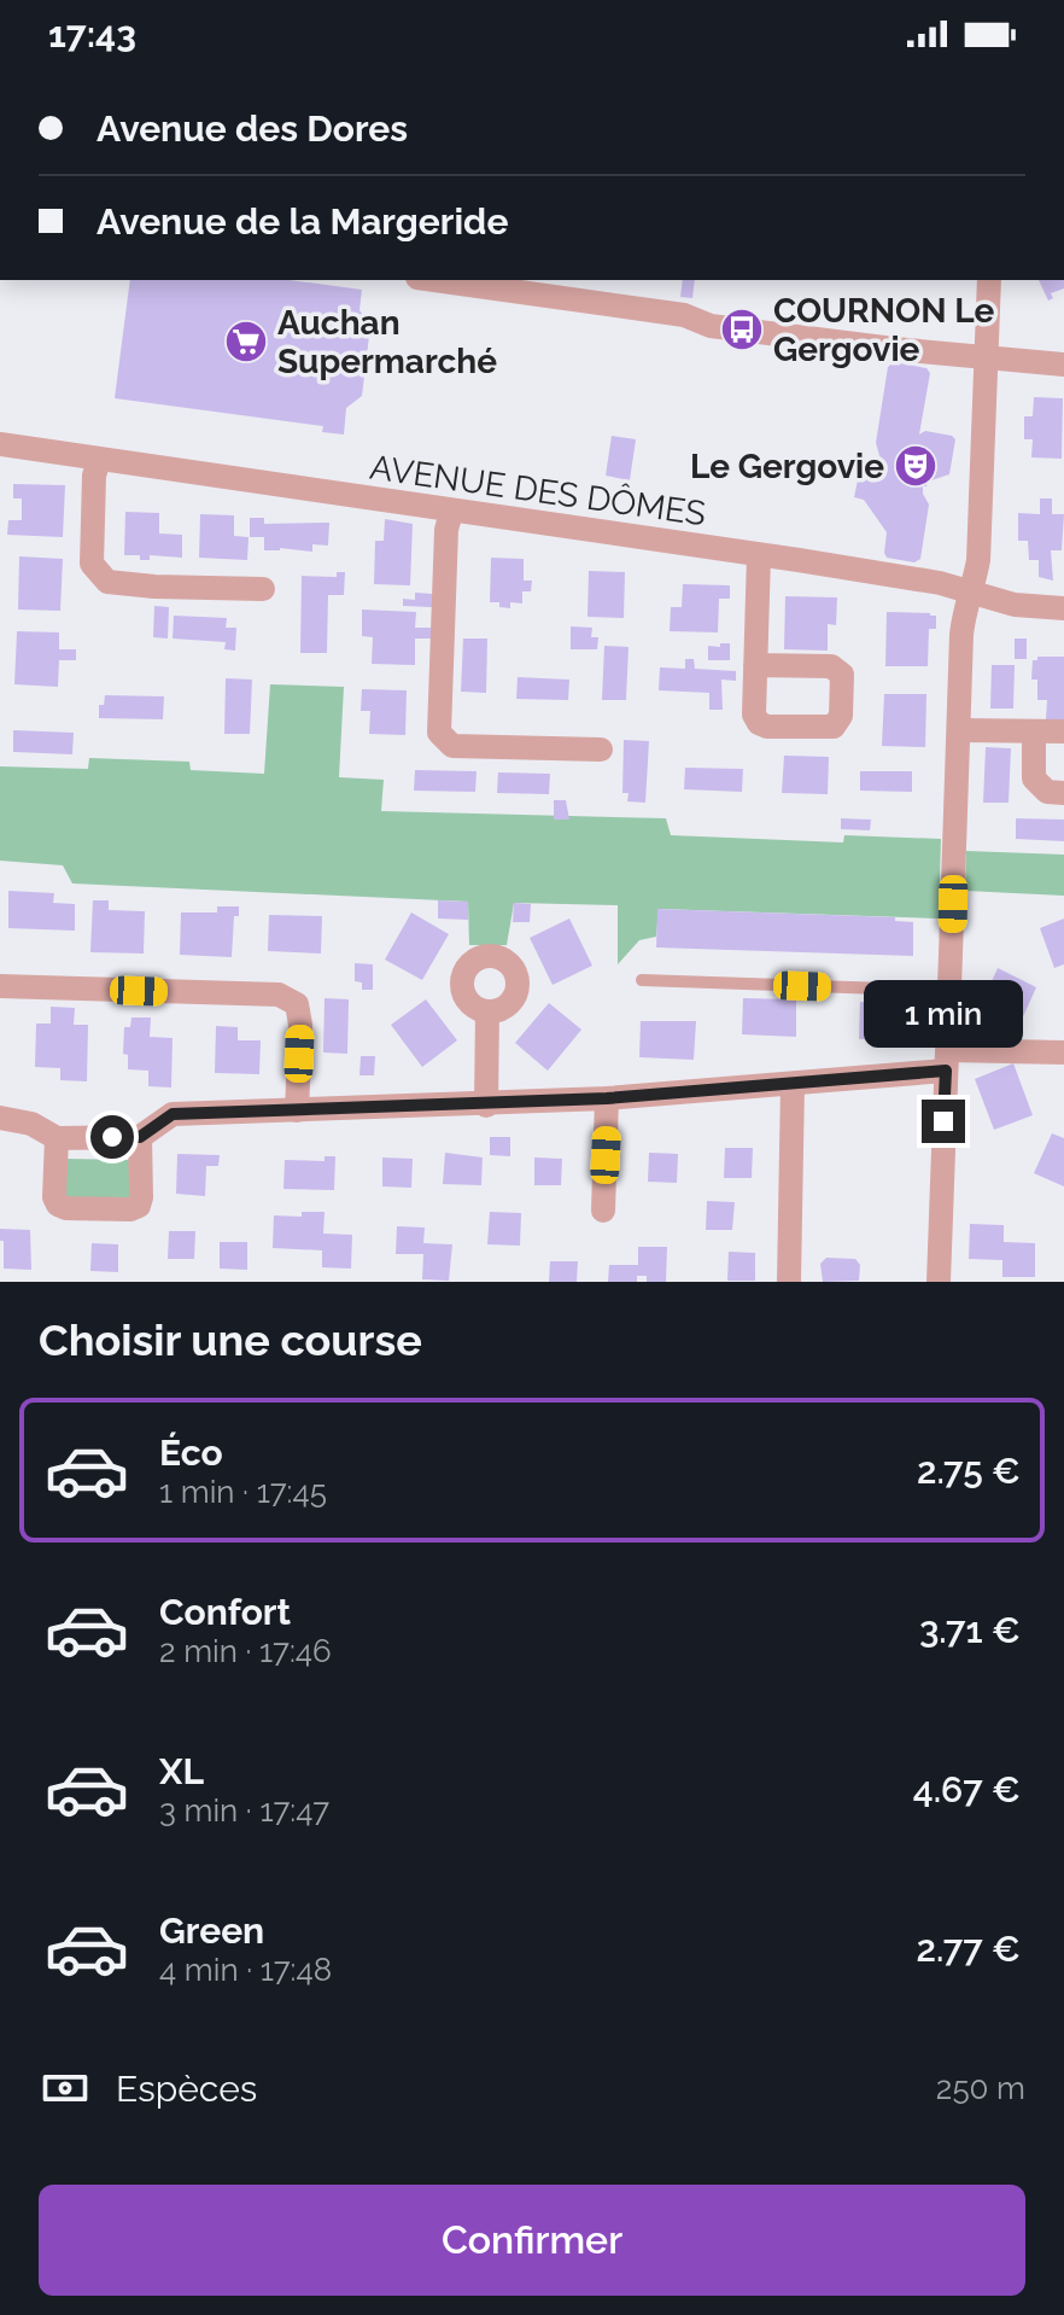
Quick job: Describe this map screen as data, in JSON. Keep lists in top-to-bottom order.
{
  "streets": {
    "street": ["AVENUE DES DÔMES"]
  },
  "places": {
    "bus stop": ["COURNON Le Gergovie"],
    "supermarket": ["Auchan Supermarché"],
    "theatre": ["Le Gergovie"]
  },
  "page": {
    "status": "17:43",
    "banner": ["Avenue des Dores", "Avenue de la Margeride"],
    "bubble": "1 min",
    "heading": "Choisir une course",
    "list": [
      {
        "name": "Éco",
        "note": "1 min · 17:45",
        "value": "2.75 €"
      },
      {
        "name": "Confort",
        "note": "2 min · 17:46",
        "value": "3.71 €"
      },
      {
        "name": "XL",
        "note": "3 min · 17:47",
        "value": "4.67 €"
      },
      {
        "name": "Green",
        "note": "4 min · 17:48",
        "value": "2.77 €"
      }
    ],
    "pay": ["Espèces", "250 m"],
    "buttons": "Confirmer"
  }
}
